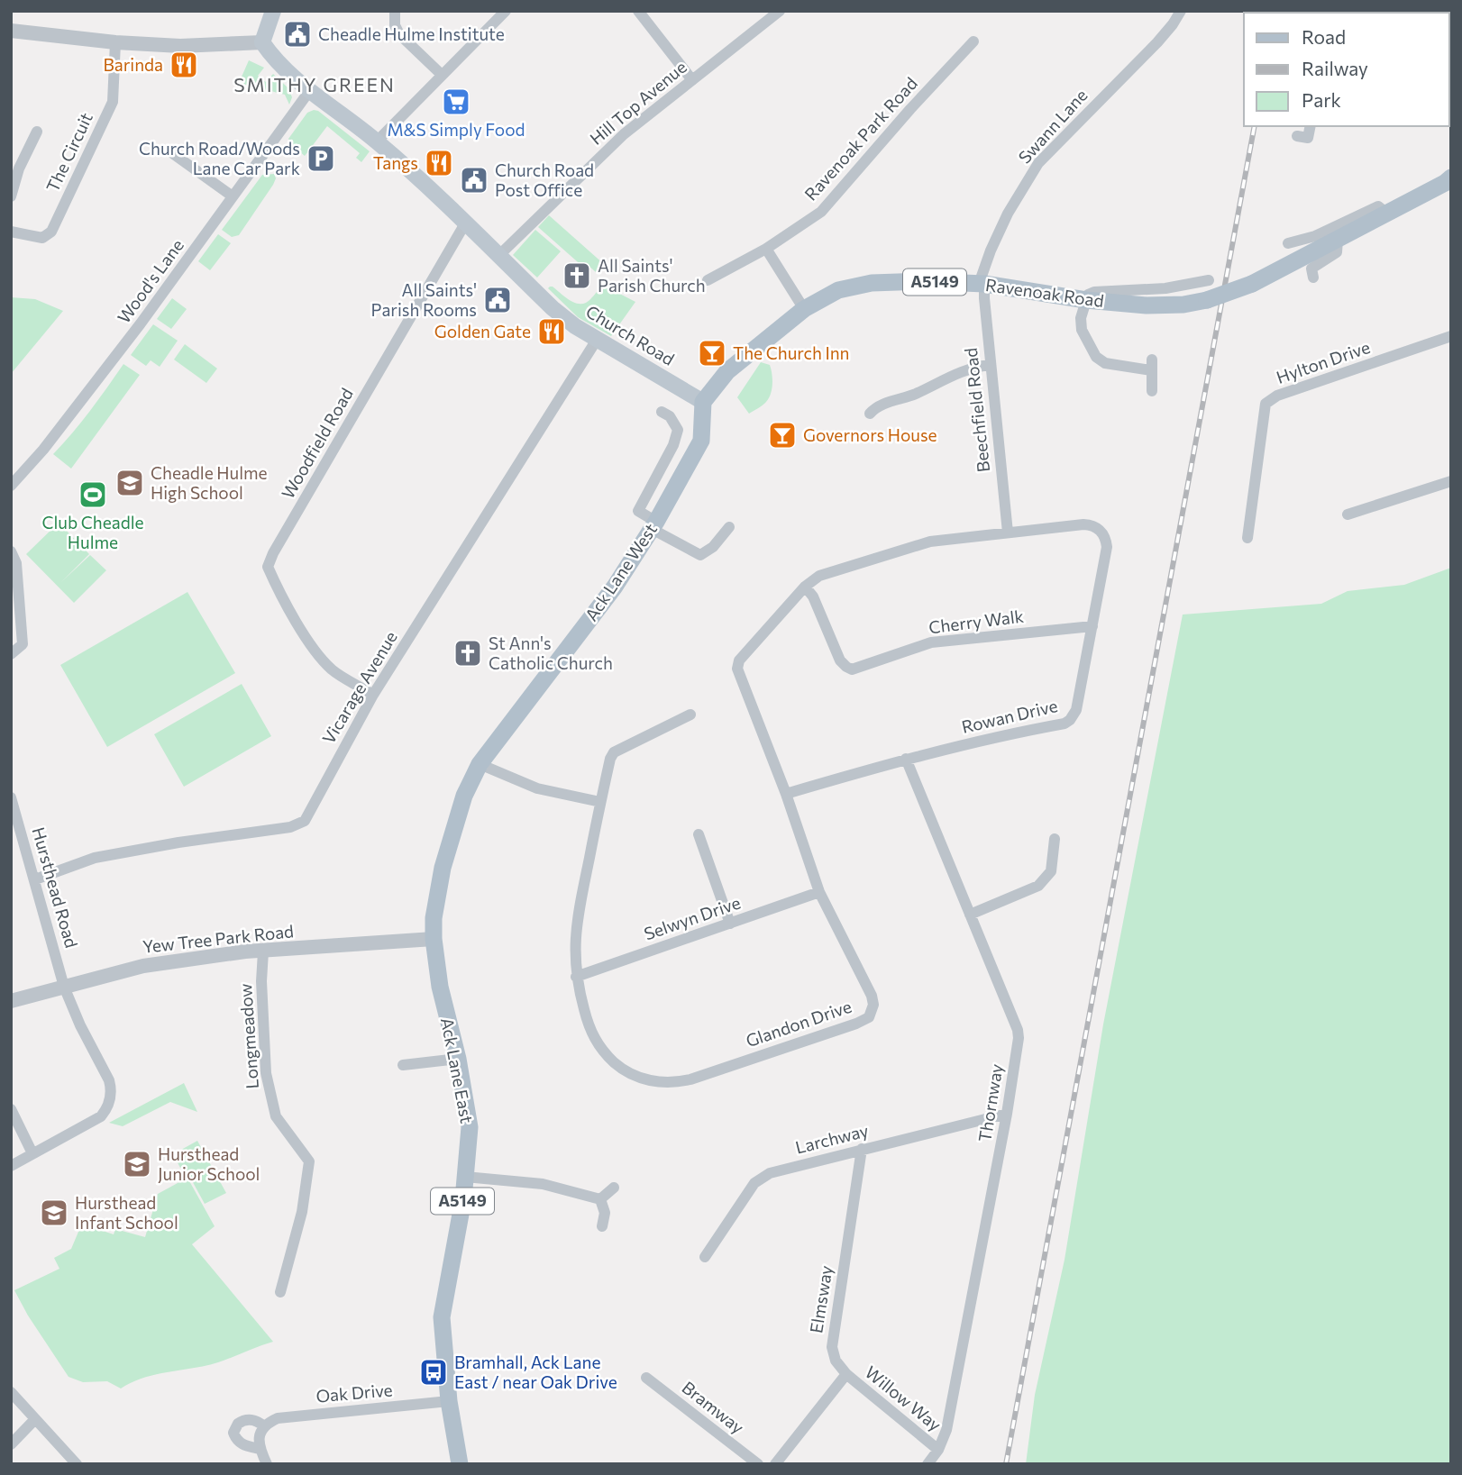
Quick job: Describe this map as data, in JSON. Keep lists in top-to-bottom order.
{
  "streets": {
    "main road": [
      "A5149",
      "Ravenoak Road",
      "Church Road",
      "Ack Lane West",
      "Ack Lane East"
    ],
    "street": [
      "Hill Top Avenue",
      "Swann Lane",
      "Ravenoak Park Road",
      "The Circuit",
      "Wood's Lane",
      "Hylton Drive",
      "Beechfield Road",
      "Woodfield Road",
      "Cherry Walk",
      "Vicarage Avenue",
      "Rowan Drive",
      "Hursthead Road",
      "Selwyn Drive",
      "Yew Tree Park Road",
      "Glandon Drive",
      "Longmeadow",
      "Thornway",
      "Larchway",
      "Elmsway",
      "Oak Drive",
      "Willow Way",
      "Bramway"
    ]
  },
  "crossings": [
    ["Hill Top Avenue", "Church Road"],
    ["Swann Lane", "Ravenoak Road"],
    ["Swann Lane", "Beechfield Road"],
    ["Wood's Lane", "Church Road"],
    ["Ravenoak Road", "Church Road"],
    ["Ravenoak Road", "Beechfield Road"],
    ["Ravenoak Road", "Ack Lane West"],
    ["Church Road", "Woodfield Road"],
    ["Church Road", "Ack Lane West"],
    ["Church Road", "Vicarage Avenue"],
    ["Beechfield Road", "Rowan Drive"],
    ["Beechfield Road", "Glandon Drive"],
    ["Woodfield Road", "Vicarage Avenue"],
    ["Ack Lane West", "Yew Tree Park Road"],
    ["Ack Lane West", "Ack Lane East"],
    ["Cherry Walk", "Rowan Drive"],
    ["Cherry Walk", "Glandon Drive"],
    ["Vicarage Avenue", "Hursthead Road"],
    ["Rowan Drive", "Glandon Drive"],
    ["Rowan Drive", "Thornway"],
    ["Hursthead Road", "Yew Tree Park Road"],
    ["Selwyn Drive", "Glandon Drive"],
    ["Yew Tree Park Road", "Longmeadow"],
    ["Yew Tree Park Road", "Ack Lane East"],
    ["Ack Lane East", "Oak Drive"],
    ["Thornway", "Larchway"],
    ["Thornway", "Willow Way"],
    ["Larchway", "Elmsway"],
    ["Elmsway", "Willow Way"]
  ],
  "districts": ["SMITHY GREEN"],
  "places": {
    "public building": ["Cheadle Hulme Institute", "Church Road Post Office", "All Saints' Parish Rooms"],
    "restaurant": ["Barinda", "Tangs", "Golden Gate"],
    "supermarket": ["M&S Simply Food"],
    "parking": ["Church Road/Woods Lane Car Park"],
    "church": ["All Saints' Parish Church", "St Ann's Catholic Church"],
    "bar": ["The Church Inn", "Governors House"],
    "school or university": ["Cheadle Hulme High School", "Hursthead Junior School", "Hursthead Infant School"],
    "sports": ["Club Cheadle Hulme"],
    "bus stop": ["Bramhall, Ack Lane East / near Oak Drive"]
  },
  "legend": ["Road", "Railway", "Park"]
}
